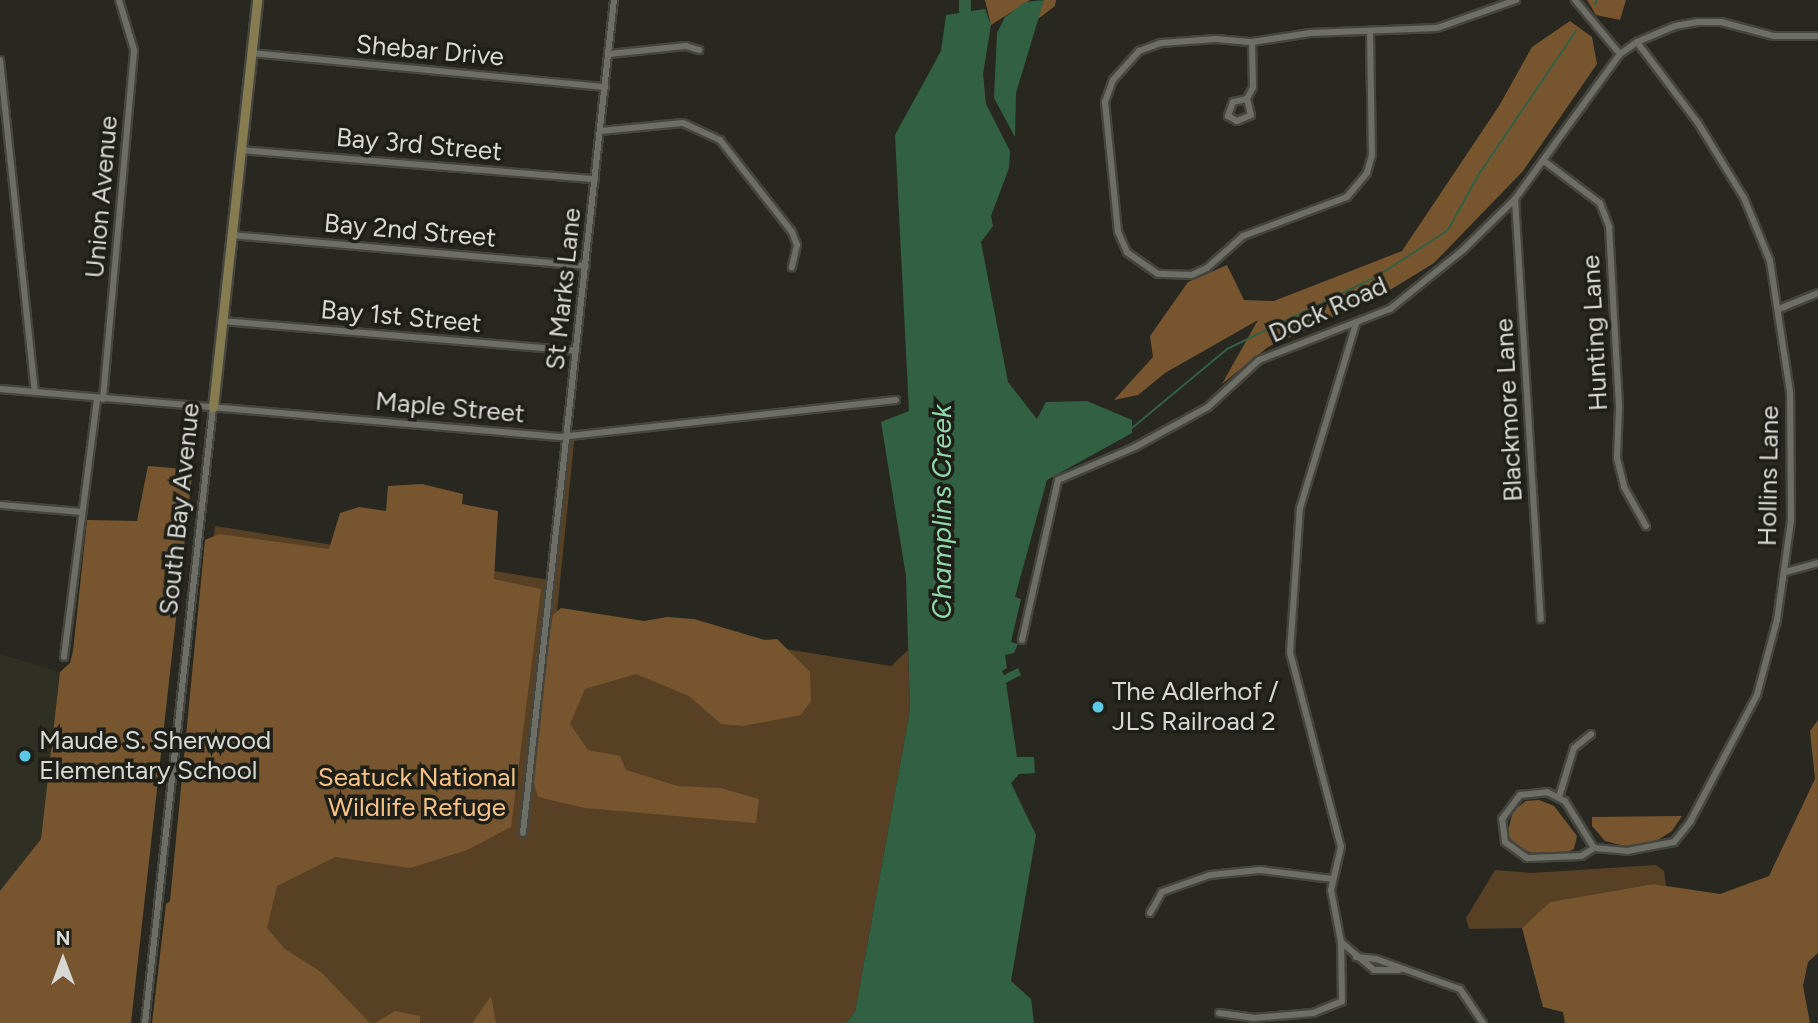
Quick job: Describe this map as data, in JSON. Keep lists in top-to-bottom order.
{
  "streets": {
    "street": [
      "Shebar Drive",
      "Bay 3rd Street",
      "Union Avenue",
      "Bay 2nd Street",
      "St Marks Lane",
      "Dock Road",
      "Bay 1st Street",
      "Hunting Lane",
      "Maple Street",
      "Blackmore Lane",
      "Hollins Lane",
      "South Bay Avenue"
    ]
  },
  "crossings": [
    ["Shebar Drive", "St Marks Lane"],
    ["Shebar Drive", "South Bay Avenue"],
    ["Bay 3rd Street", "St Marks Lane"],
    ["Bay 3rd Street", "South Bay Avenue"],
    ["Union Avenue", "Maple Street"],
    ["Bay 2nd Street", "St Marks Lane"],
    ["Bay 2nd Street", "South Bay Avenue"],
    ["St Marks Lane", "Bay 1st Street"],
    ["St Marks Lane", "Maple Street"],
    ["Dock Road", "Hunting Lane"],
    ["Dock Road", "Blackmore Lane"],
    ["Dock Road", "Hollins Lane"],
    ["Bay 1st Street", "South Bay Avenue"],
    ["Maple Street", "South Bay Avenue"]
  ],
  "water": ["Champlins Creek"],
  "parks": ["Seatuck National Wildlife Refuge"],
  "places": ["The Adlerhof / JLS Railroad 2", "Maude S. Sherwood Elementary School"],
  "north": "top"
}
